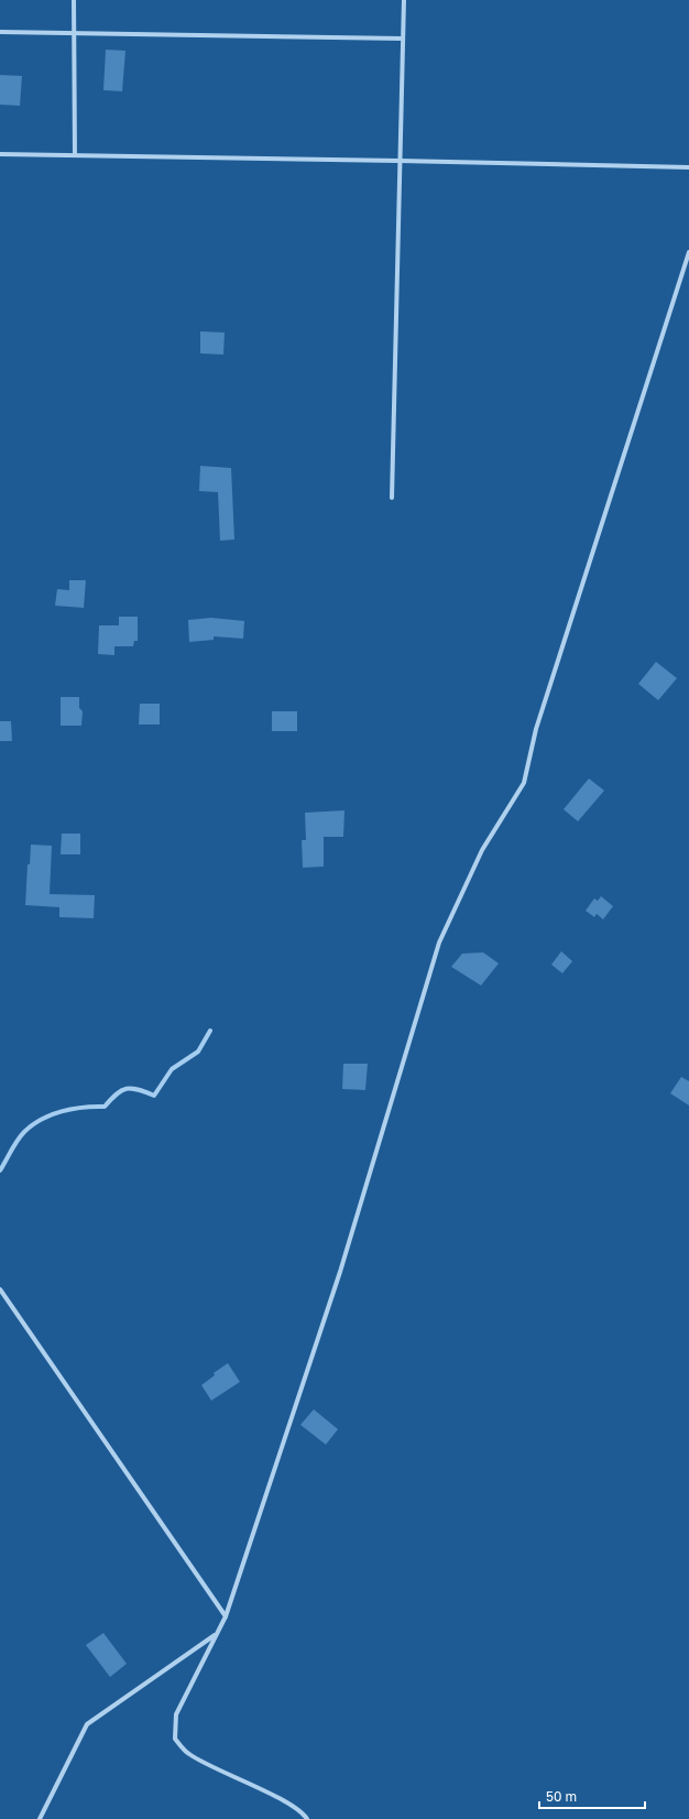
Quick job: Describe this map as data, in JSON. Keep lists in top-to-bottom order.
{
  "scale_bar": "50 m"
}
